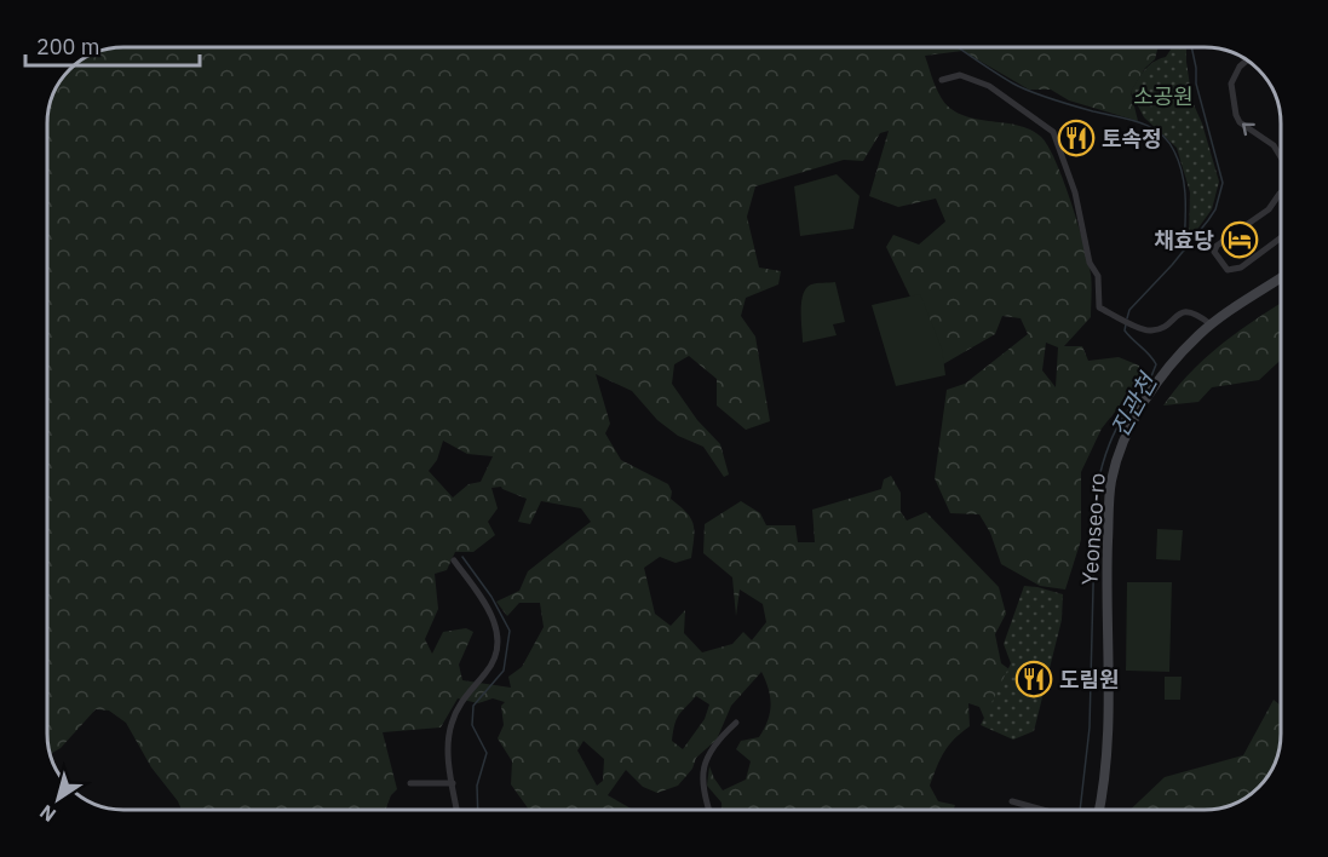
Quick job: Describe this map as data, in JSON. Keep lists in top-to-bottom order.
{
  "streets": {
    "main road": ["Yeonseo-ro"]
  },
  "water": ["진관천"],
  "parks": ["소공원"],
  "places": {
    "restaurant": ["토속정", "도림원"],
    "hotel": ["채효당"]
  },
  "scale_bar": "200 m",
  "north": "bottom left"
}
